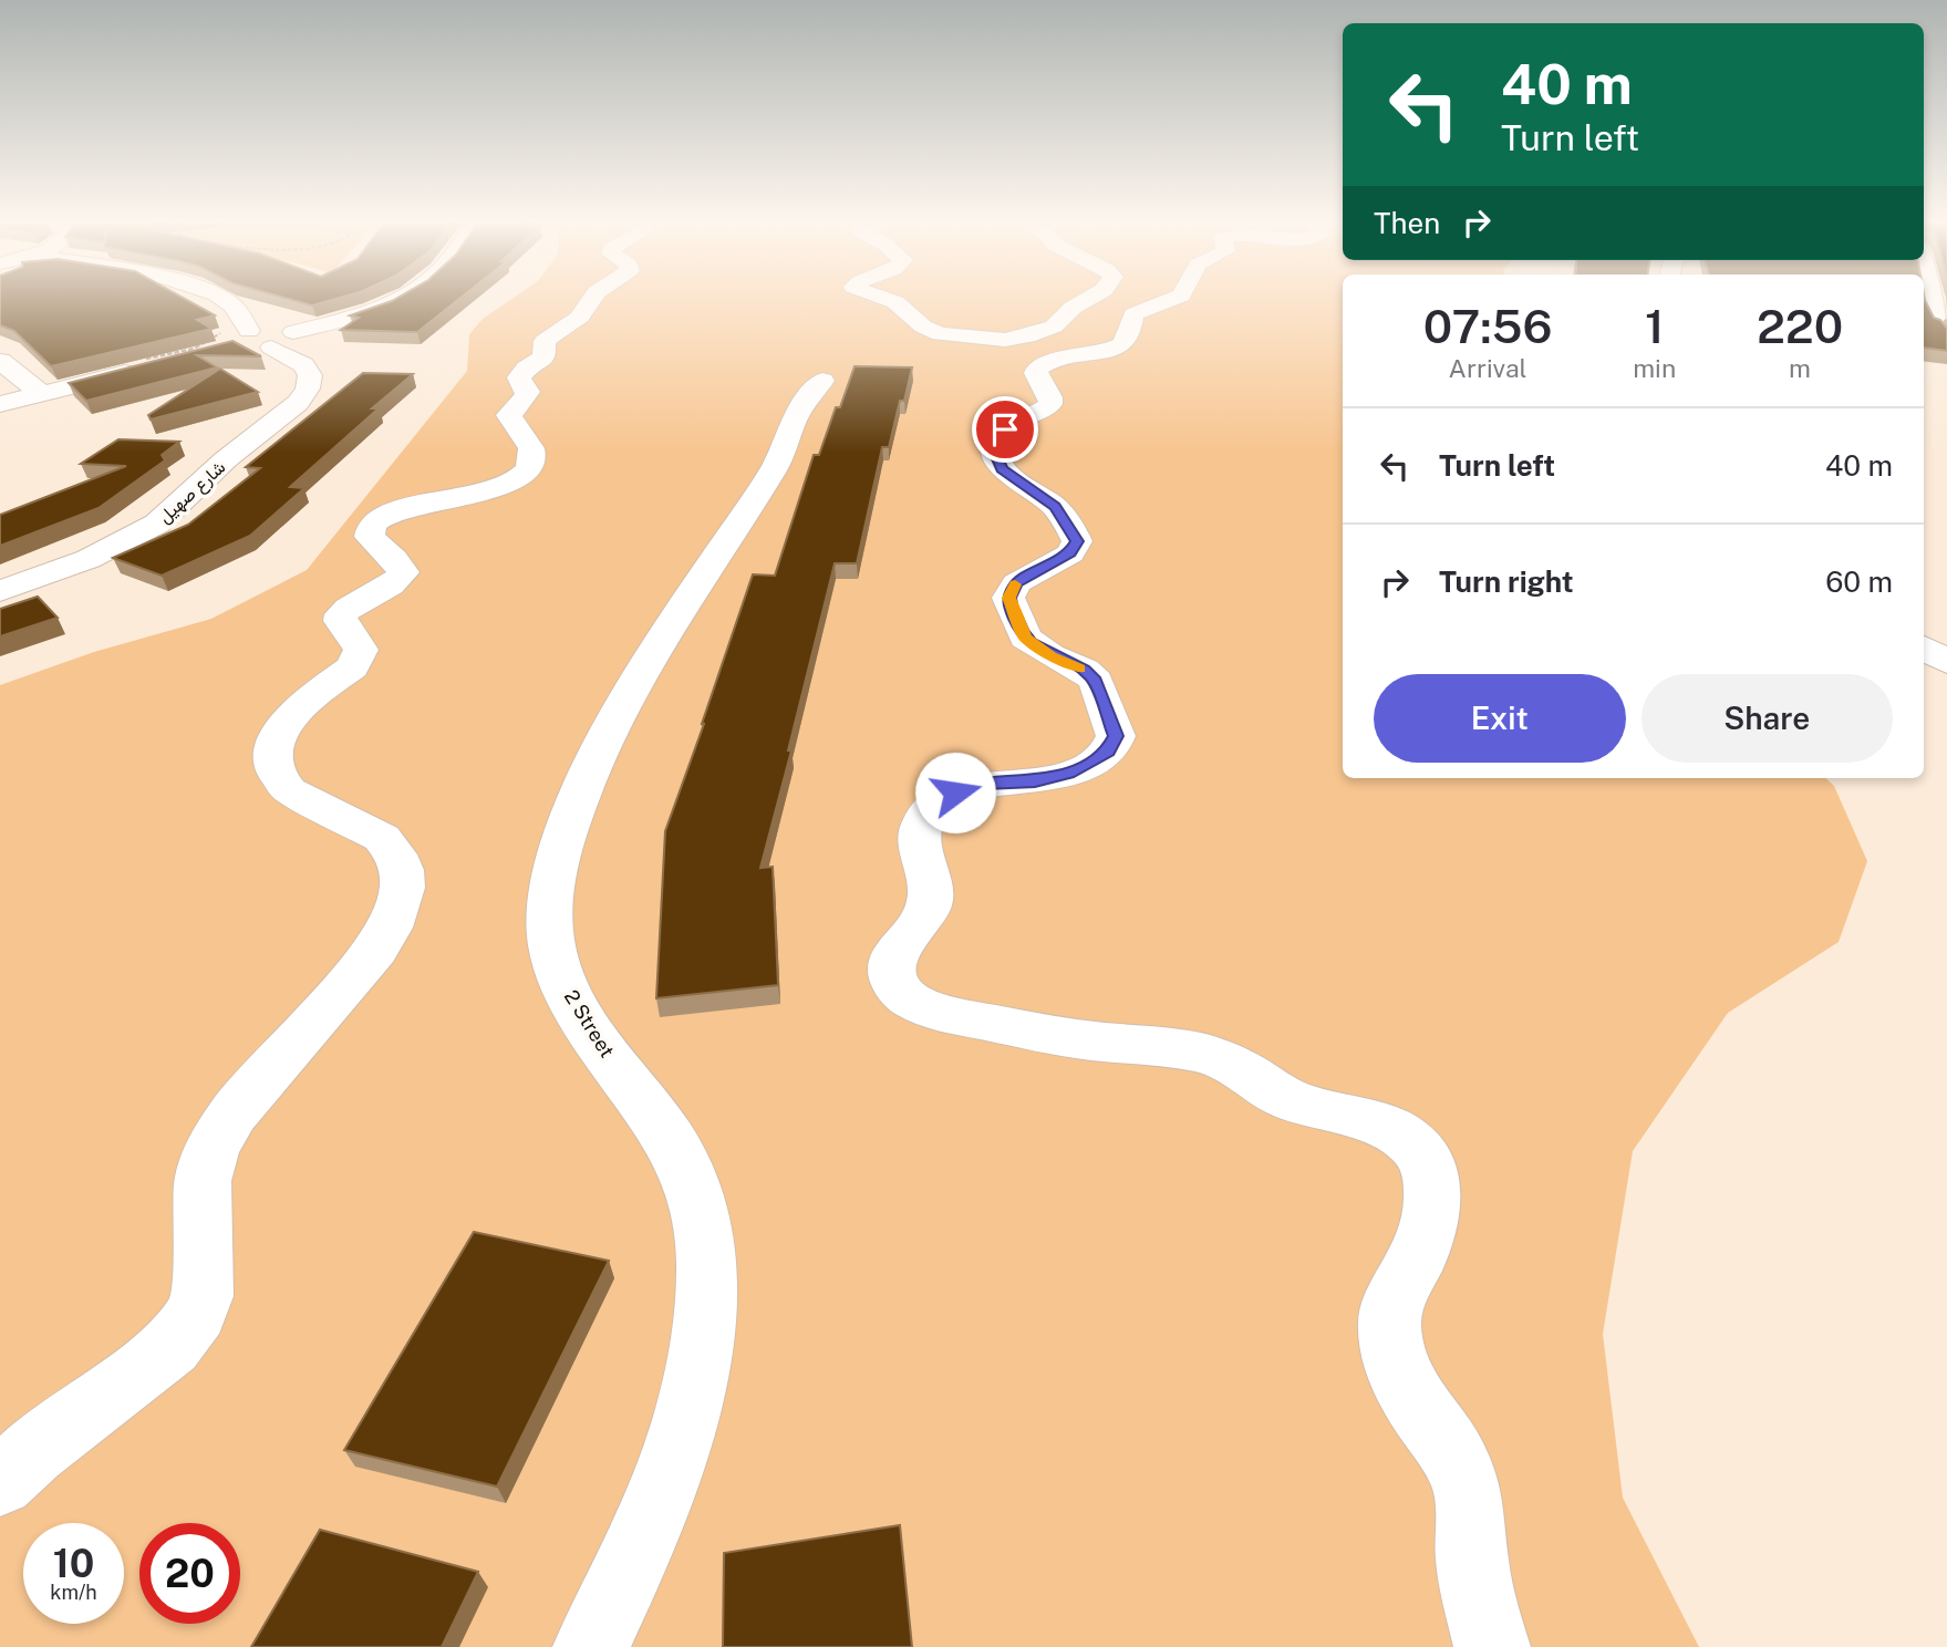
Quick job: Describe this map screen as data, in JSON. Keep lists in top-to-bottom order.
{
  "streets": {
    "street": ["شارع صهيل", "2 Street"]
  },
  "page": {
    "turn": ["40 m", "Turn left"],
    "then": "Then",
    "eta": [
      "07:56",
      "Arrival",
      "1",
      "min",
      "220",
      "m"
    ],
    "list": [
      {
        "name": "Turn left",
        "value": "40 m"
      },
      {
        "name": "Turn right",
        "value": "60 m"
      }
    ],
    "buttons": ["Exit", "Share"],
    "speed": "10 km/h",
    "limit": "20"
  }
}
